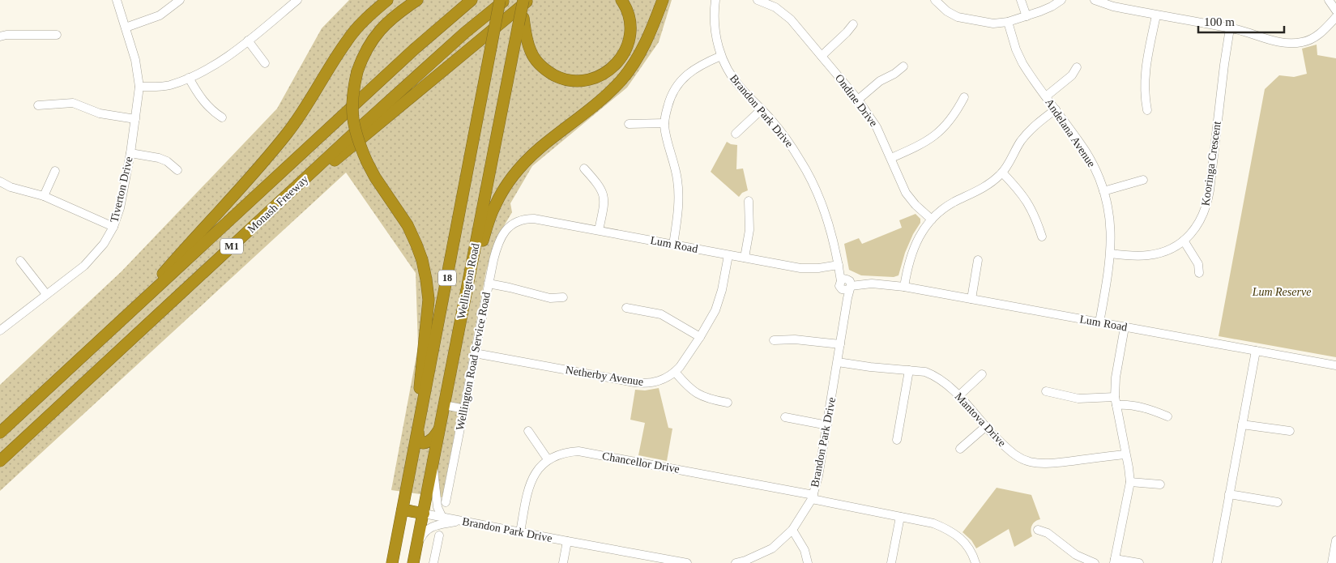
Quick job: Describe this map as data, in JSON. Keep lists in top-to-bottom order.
{
  "streets": {
    "highway": [
      "Monash Freeway",
      "M1",
      "18",
      "Wellington Road"
    ],
    "street": [
      "Ondine Drive",
      "Brandon Park Drive",
      "Andelana Avenue",
      "Kooringa Crescent",
      "Tiverton Drive",
      "Lum Road",
      "Wellington Road Service Road",
      "Netherby Avenue",
      "Mantova Drive",
      "Chancellor Drive"
    ]
  },
  "crossings": [
    ["Brandon Park Drive", "Lum Road"],
    ["Brandon Park Drive", "Wellington Road"],
    ["Brandon Park Drive", "Mantova Drive"],
    ["Brandon Park Drive", "Chancellor Drive"],
    ["Andelana Avenue", "Kooringa Crescent"],
    ["Andelana Avenue", "Lum Road"],
    ["Lum Road", "Wellington Road Service Road"],
    ["Lum Road", "Netherby Avenue"],
    ["Wellington Road Service Road", "Netherby Avenue"]
  ],
  "parks": ["Lum Reserve"],
  "scale_bar": "100 m"
}
